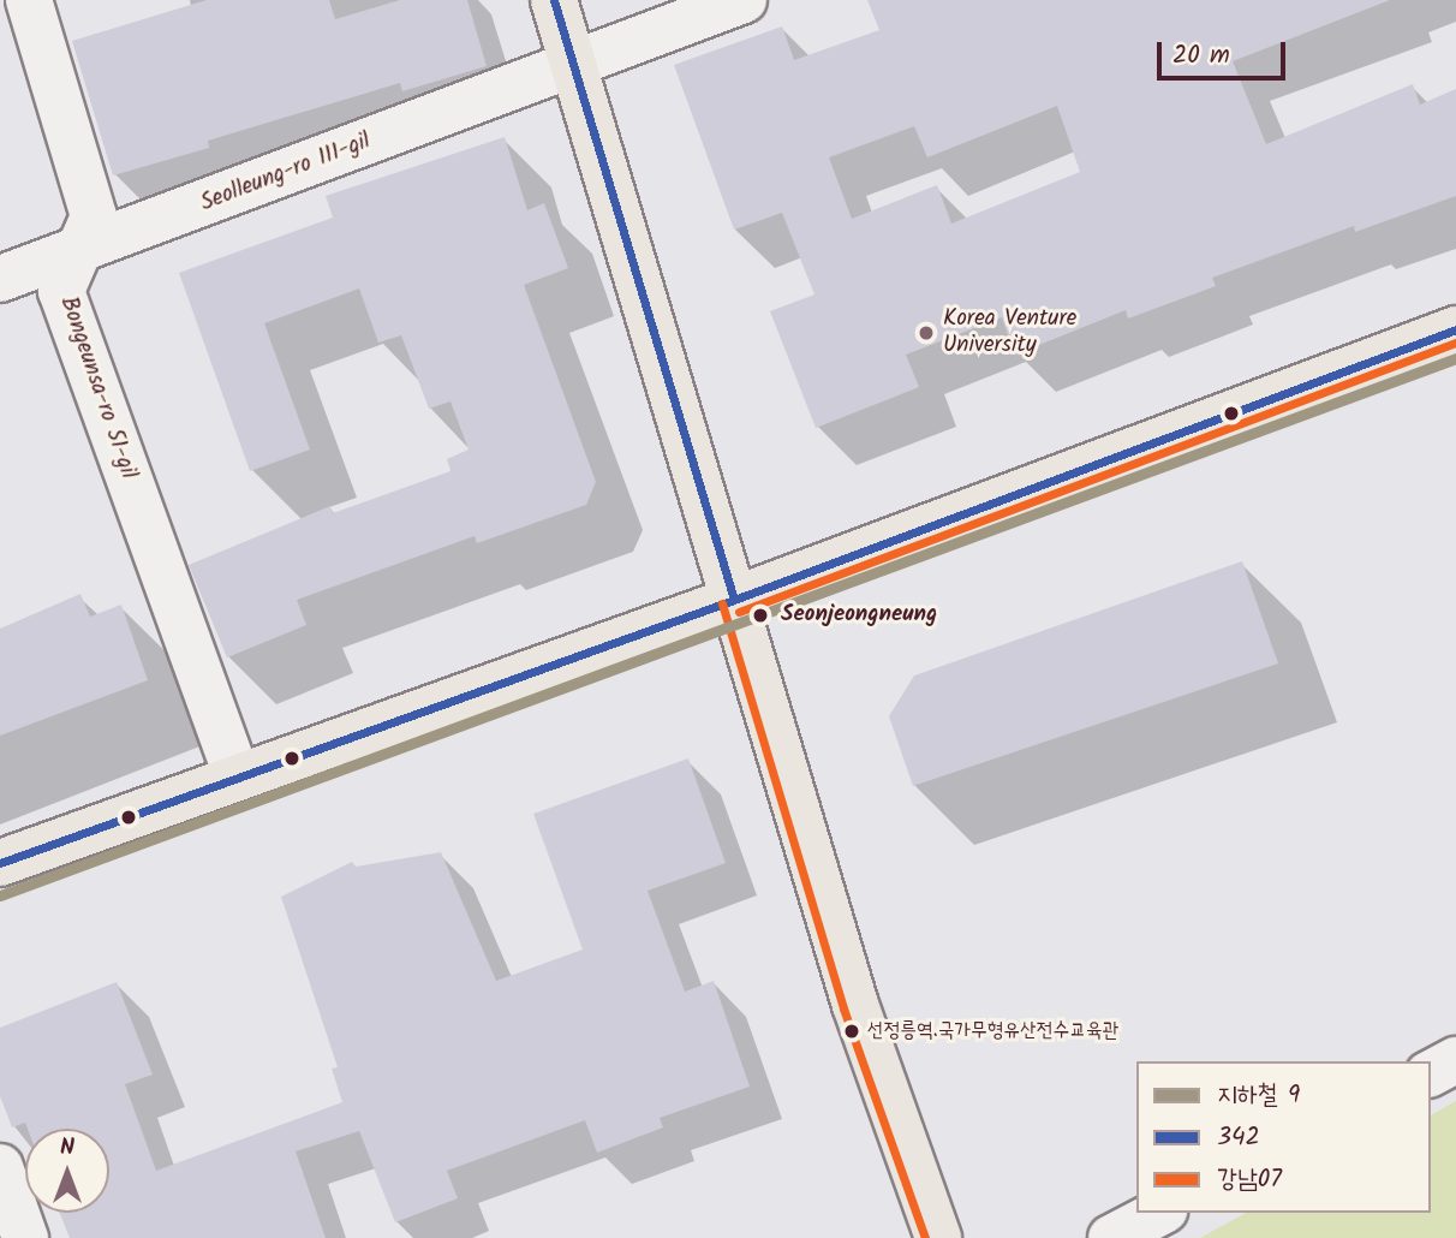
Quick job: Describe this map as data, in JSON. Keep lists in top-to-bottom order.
{
  "streets": {
    "street": ["Seolleung-ro 111-gil", "Bongeunsa-ro 51-gil"]
  },
  "crossings": [
    ["Seolleung-ro 111-gil", "Bongeunsa-ro 51-gil"]
  ],
  "places": ["Korea Venture University", "Seonjeongneung", "선정릉역.국가무형유산전수교육관"],
  "lines": ["transit line 342", "transit line 강남07", "metro line 9"],
  "legend": ["지하철 9", "342", "강남07"],
  "scale_bar": "20 m",
  "north": "top"
}
